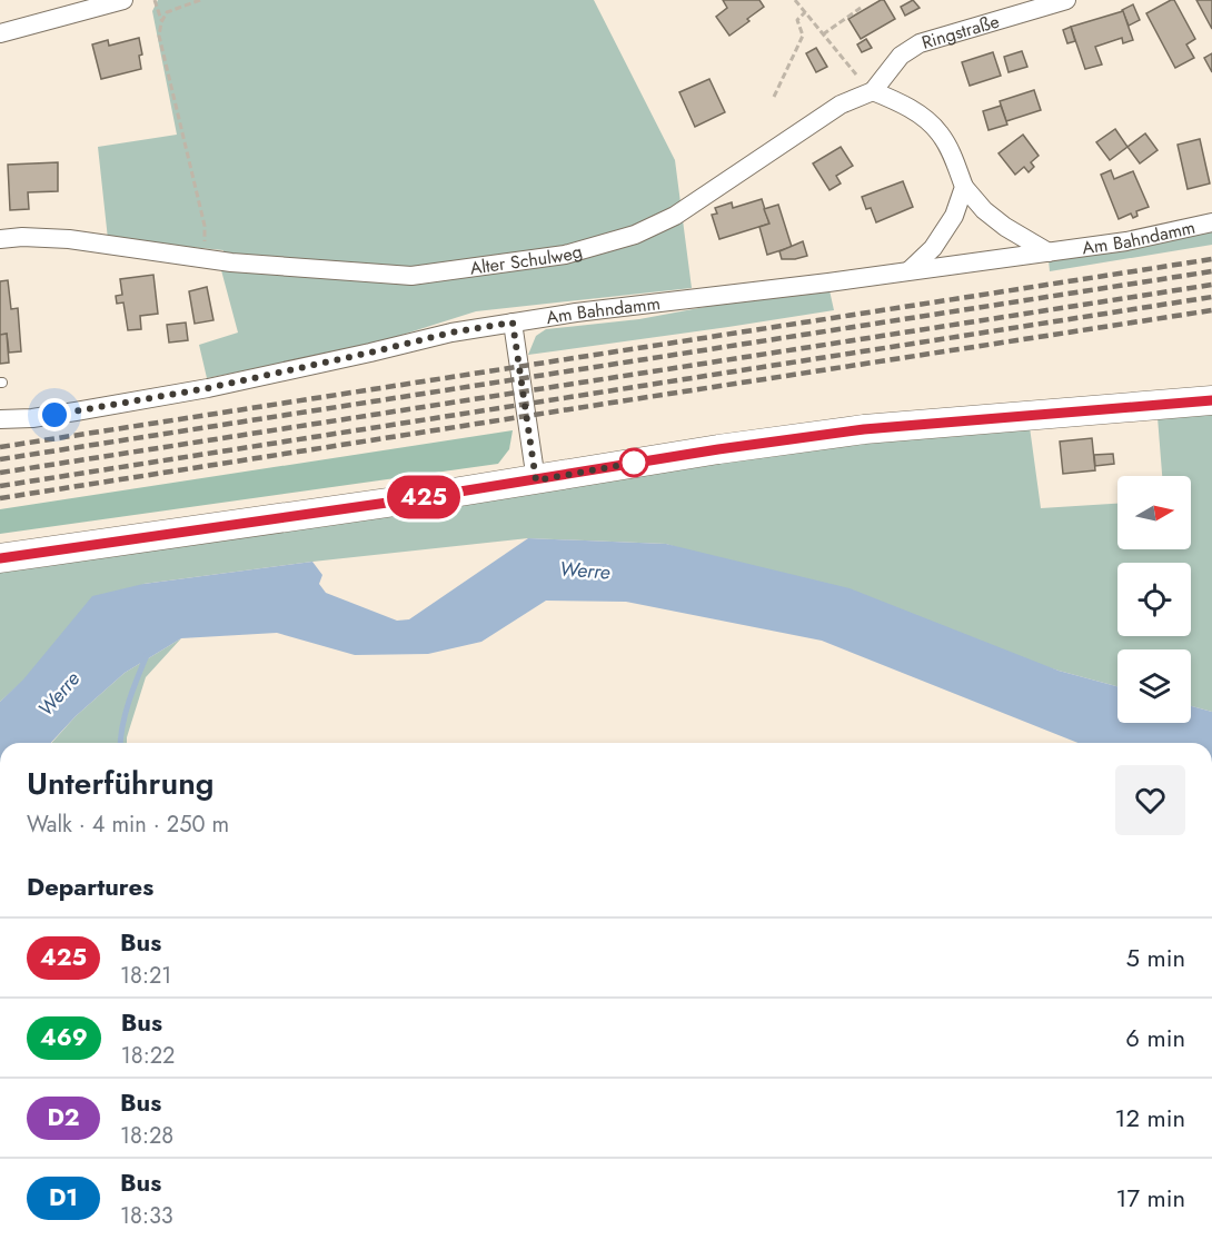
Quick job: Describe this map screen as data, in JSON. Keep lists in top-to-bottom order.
{
  "streets": {
    "street": ["Ringstraße", "Am Bahndamm", "Alter Schulweg"]
  },
  "crossings": [
    ["Ringstraße", "Alter Schulweg"]
  ],
  "water": ["Werre"],
  "lines": ["bus line 425"],
  "north": "right",
  "page": {
    "on_map": "425",
    "heading": [
      ["Unterführung", "Walk · 4 min · 250 m"],
      "Departures"
    ],
    "list": [
      {
        "mark": "425",
        "name": "Bus",
        "note": "18:21",
        "value": "5 min"
      },
      {
        "mark": "469",
        "name": "Bus",
        "note": "18:22",
        "value": "6 min"
      },
      {
        "mark": "D2",
        "name": "Bus",
        "note": "18:28",
        "value": "12 min"
      },
      {
        "mark": "D1",
        "name": "Bus",
        "note": "18:33",
        "value": "17 min"
      }
    ]
  }
}
